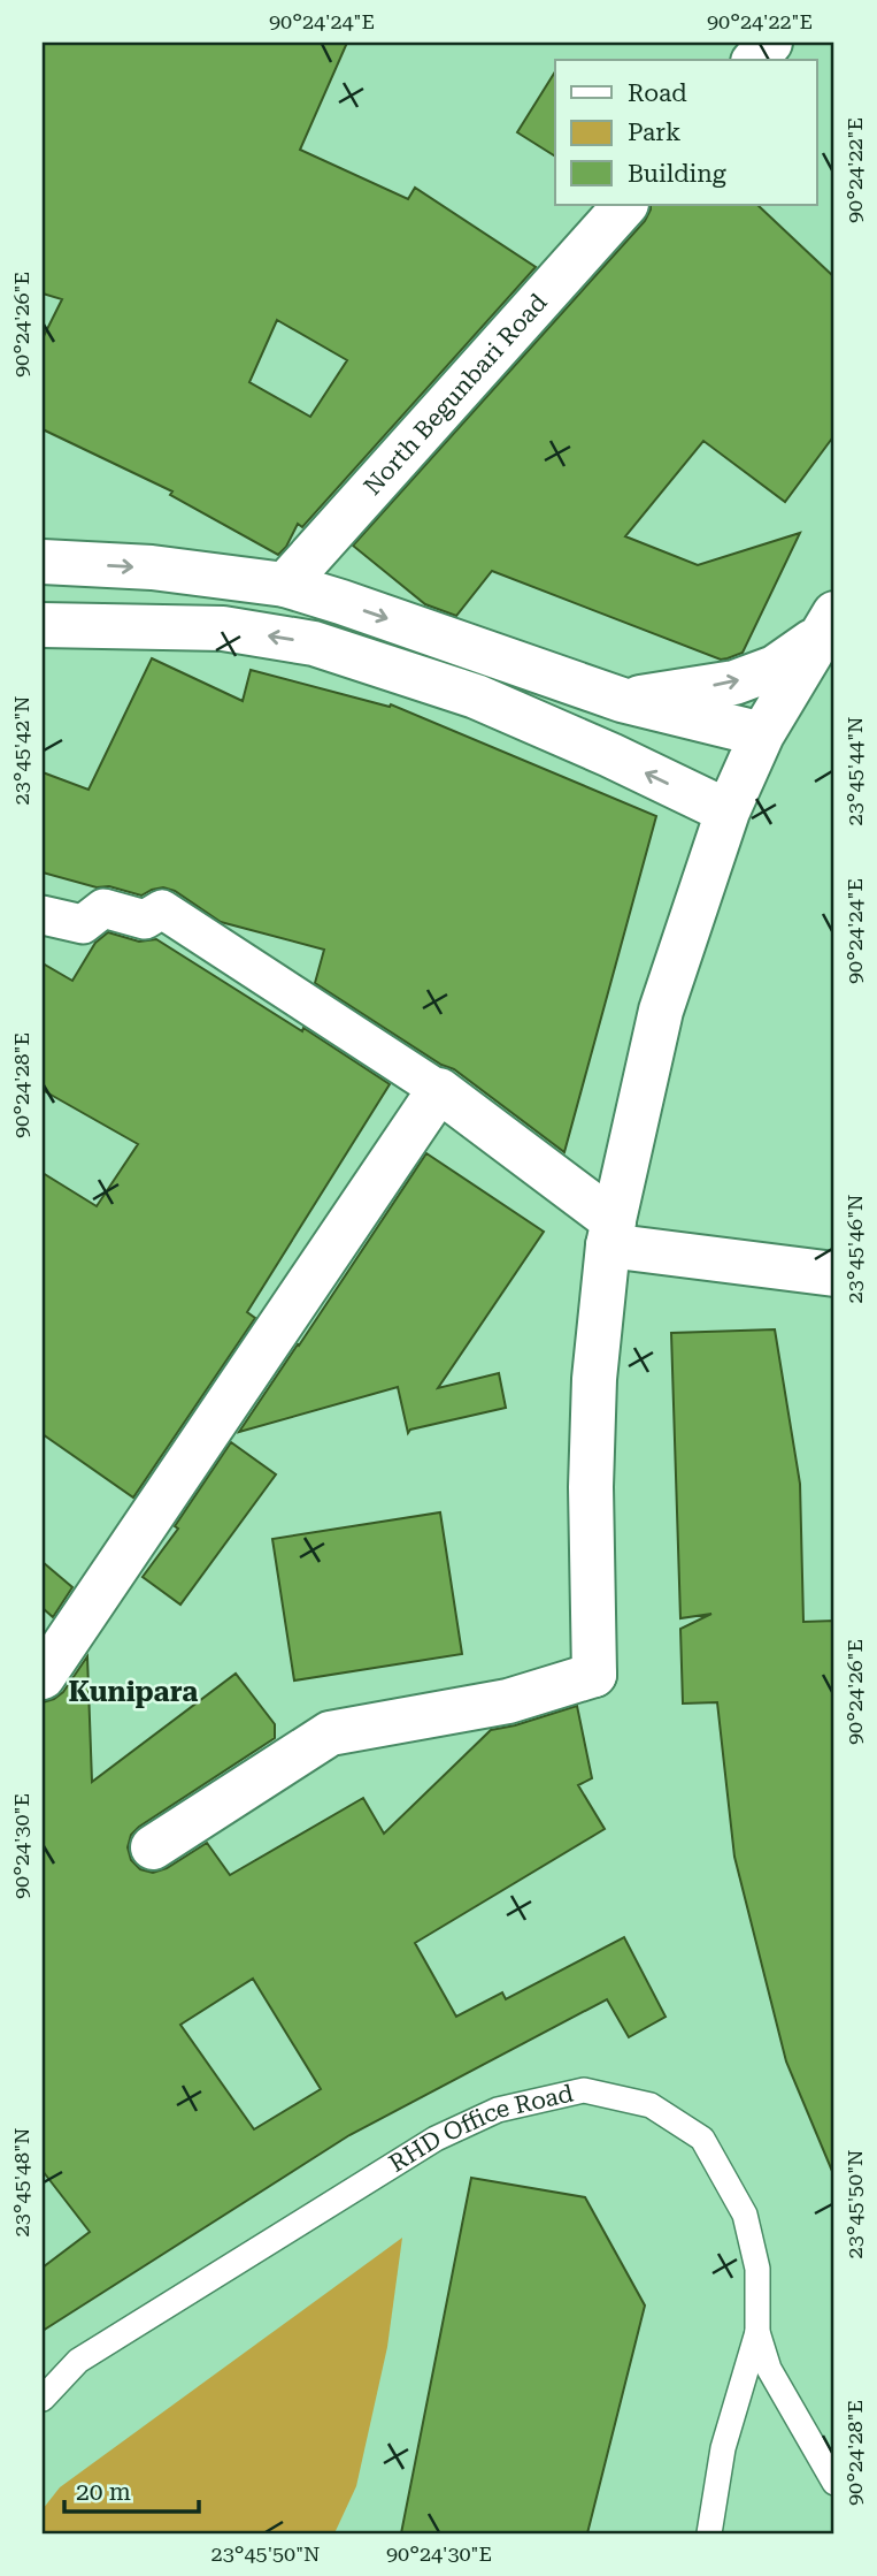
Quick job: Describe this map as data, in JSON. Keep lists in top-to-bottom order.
{
  "streets": {
    "street": ["North Begunbari Road"],
    "lane": ["RHD Office Road"]
  },
  "districts": ["Kunipara"],
  "legend": ["Road", "Park", "Building"],
  "scale_bar": "20 m",
  "coordinates": [
    "90°24'24\"E",
    "90°24'22\"E",
    "90°24'26\"E",
    "23°45'42\"N",
    "23°45'44\"N",
    "90°24'28\"E",
    "23°45'46\"N",
    "90°24'30\"E",
    "23°45'48\"N",
    "23°45'50\"N"
  ]
}
